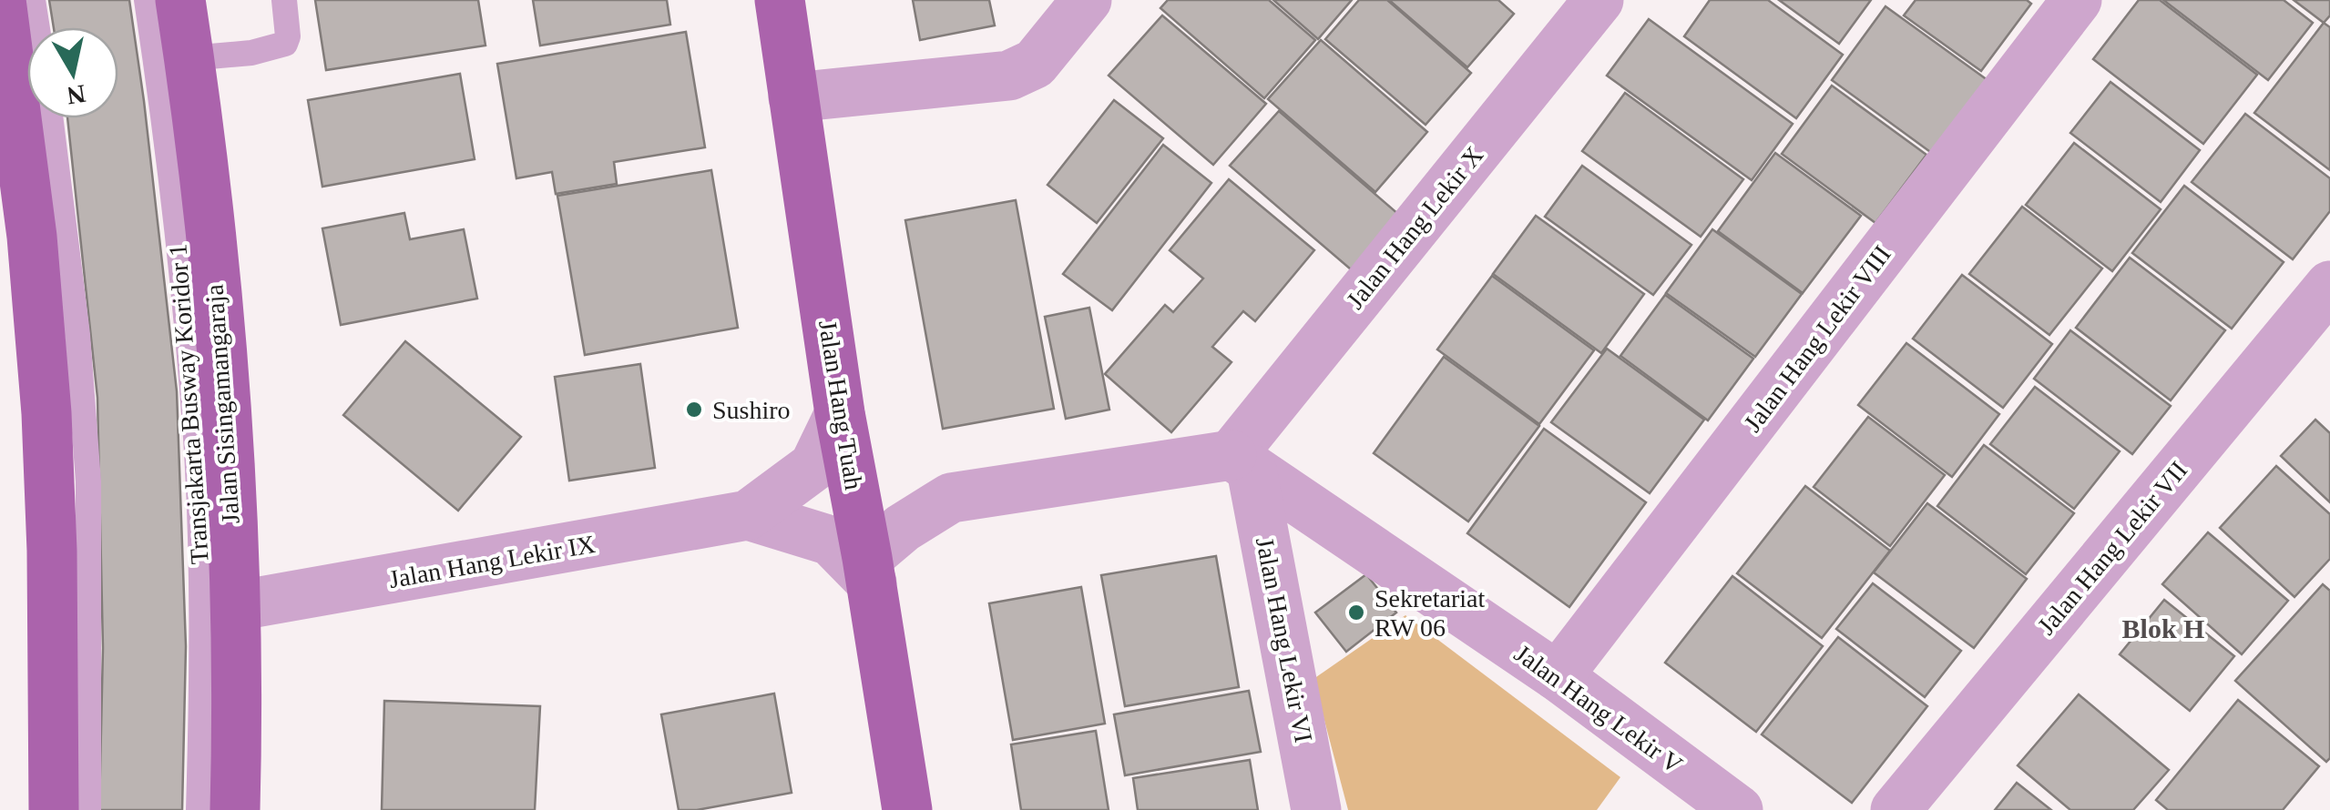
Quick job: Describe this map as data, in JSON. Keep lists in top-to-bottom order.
{
  "streets": {
    "main road": ["Jalan Sisingamangaraja", "Jalan Hang Tuah"],
    "street": [
      "Jalan Hang Lekir X",
      "Jalan Hang Lekir VIII",
      "Jalan Hang Lekir VII",
      "Jalan Hang Lekir IX",
      "Jalan Hang Lekir VI",
      "Jalan Hang Lekir V"
    ],
    "lane": ["Transjakarta Busway Koridor 1"]
  },
  "crossings": [
    ["Jalan Hang Lekir X", "Jalan Hang Lekir VI"],
    ["Jalan Hang Lekir X", "Jalan Hang Lekir V"],
    ["Jalan Hang Lekir VIII", "Jalan Hang Lekir V"],
    ["Jalan Sisingamangaraja", "Jalan Hang Lekir IX"],
    ["Jalan Hang Tuah", "Jalan Hang Lekir IX"],
    ["Jalan Hang Lekir VI", "Jalan Hang Lekir V"]
  ],
  "districts": ["Blok H"],
  "places": ["Sushiro", "Sekretariat RW 06"],
  "north": "bottom"
}
